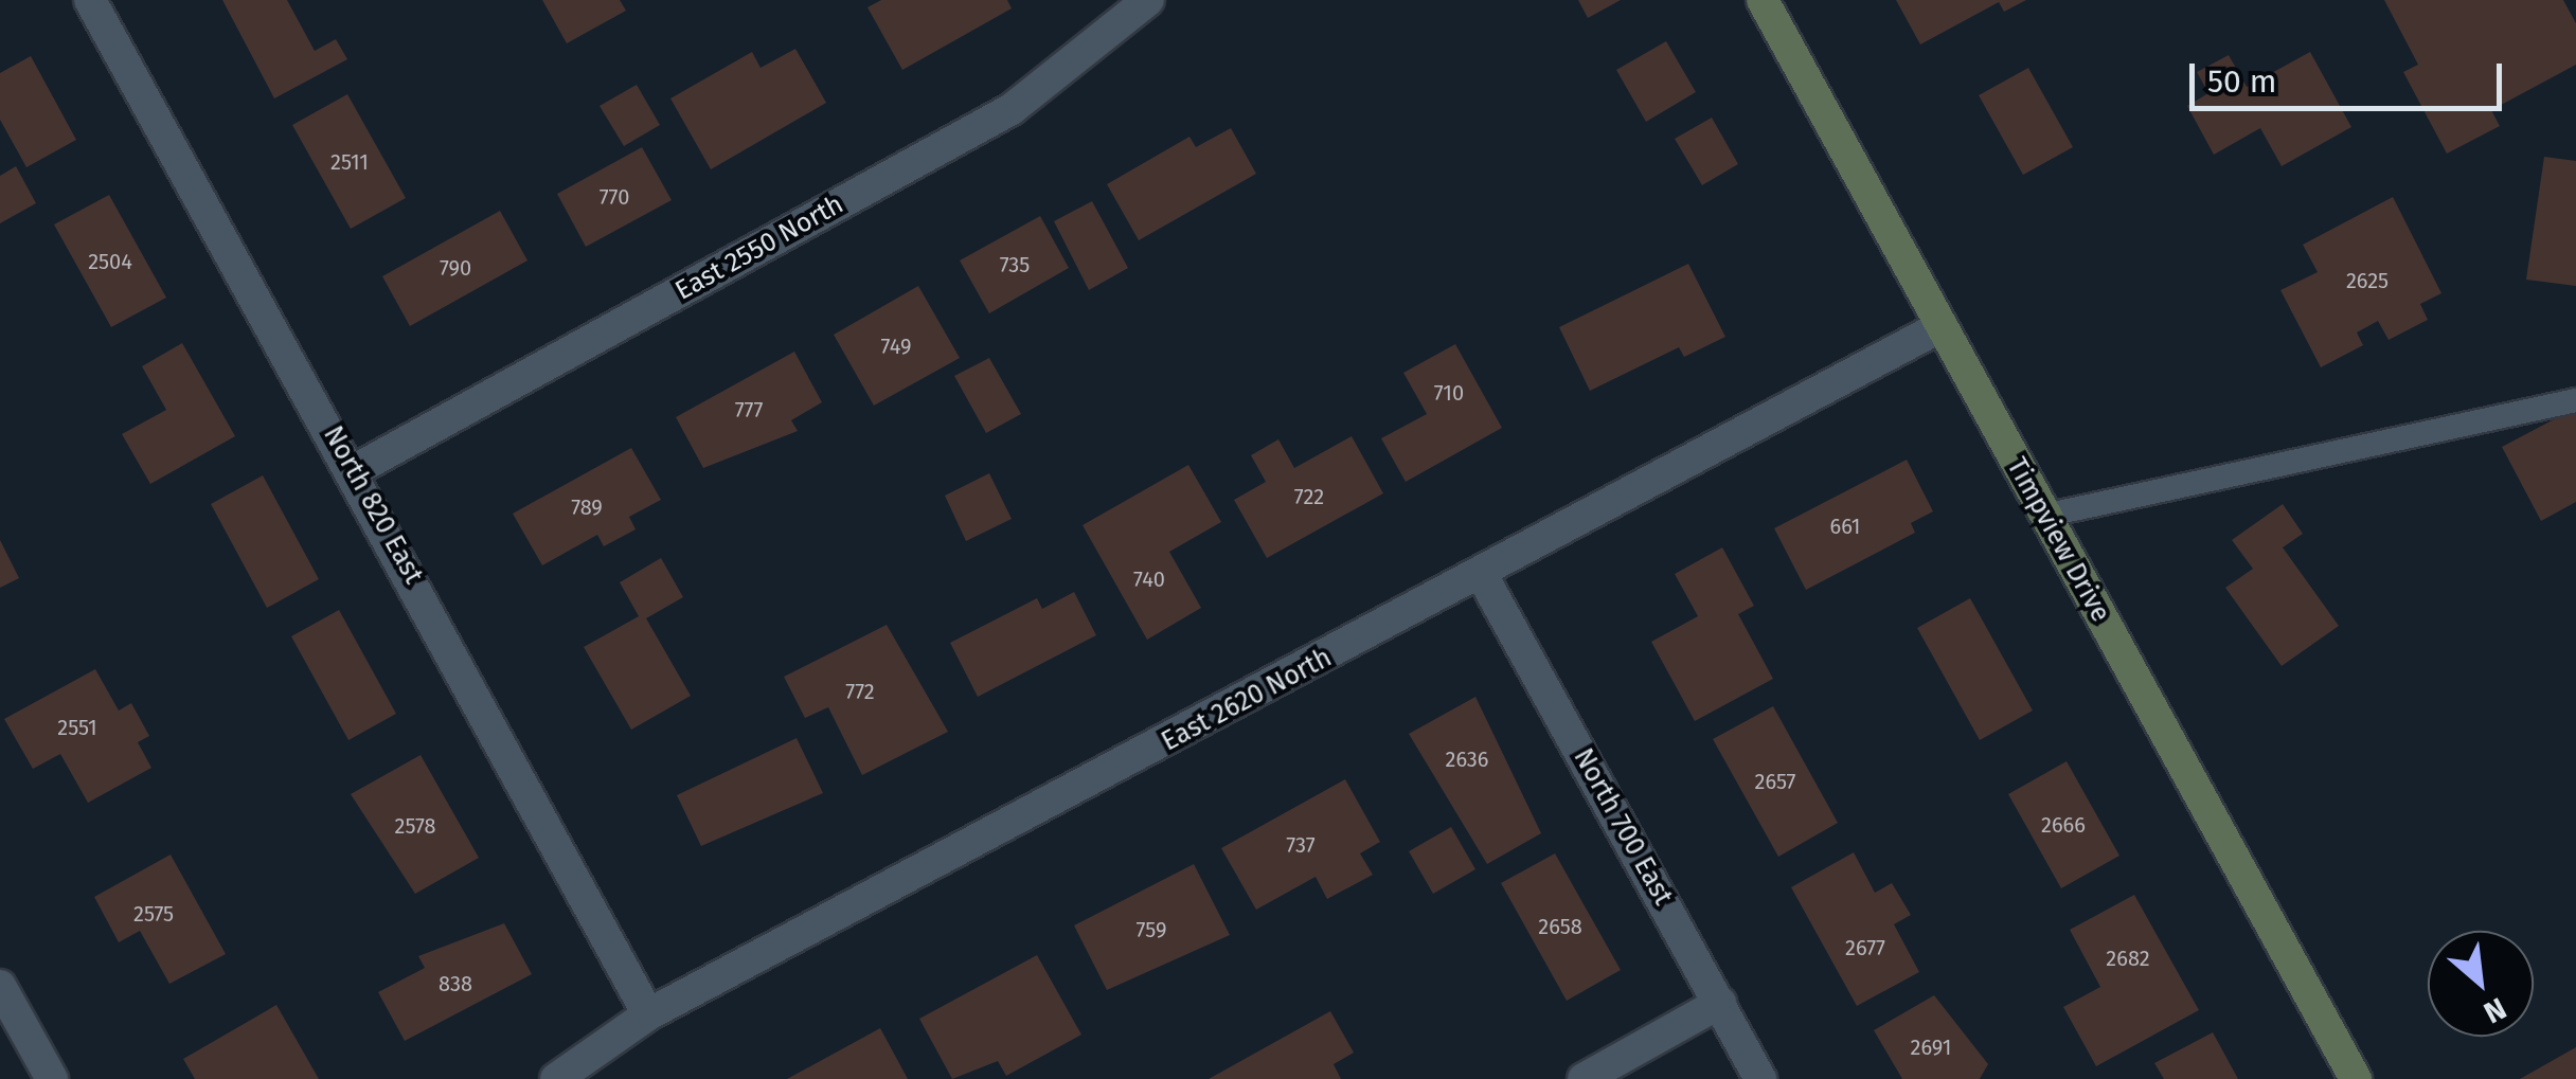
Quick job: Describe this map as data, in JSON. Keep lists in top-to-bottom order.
{
  "streets": {
    "street": [
      "East 2550 North",
      "North 820 East",
      "Timpview Drive",
      "East 2620 North",
      "North 700 East"
    ]
  },
  "crossings": [
    ["East 2550 North", "North 820 East"],
    ["North 820 East", "East 2620 North"],
    ["Timpview Drive", "East 2620 North"],
    ["East 2620 North", "North 700 East"]
  ],
  "house_numbers": [
    "2511",
    "770",
    "2504",
    "735",
    "790",
    "2625",
    "749",
    "710",
    "777",
    "722",
    "789",
    "661",
    "740",
    "772",
    "2551",
    "2636",
    "2657",
    "2666",
    "2578",
    "737",
    "2575",
    "2658",
    "759",
    "2677",
    "2682",
    "838",
    "2691"
  ],
  "scale_bar": "50 m",
  "north": "bottom right"
}
